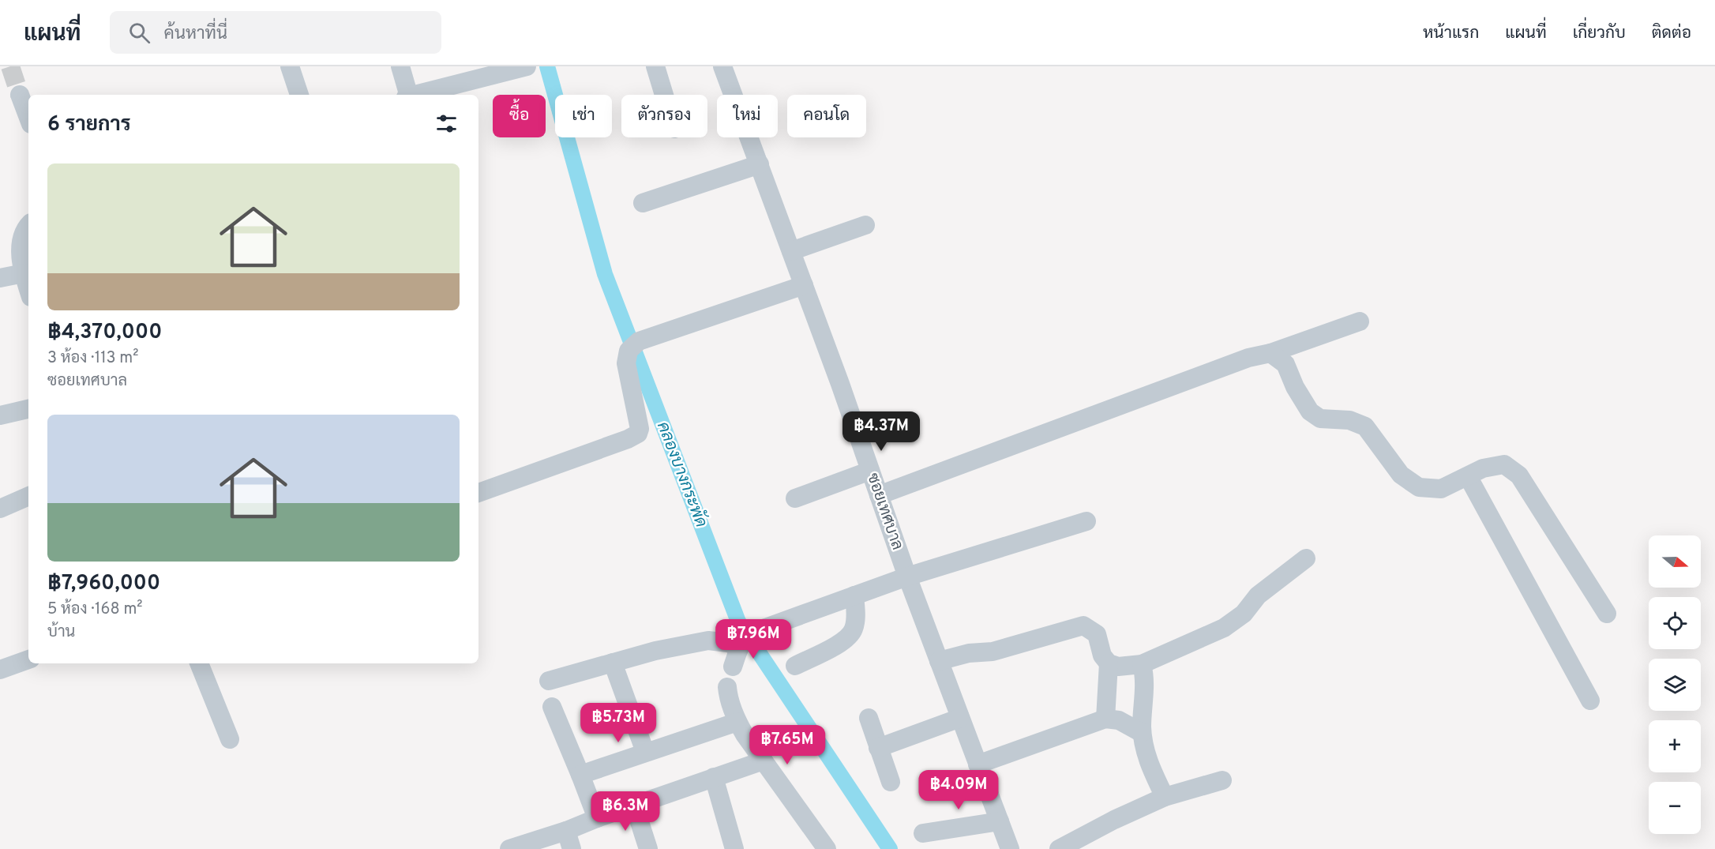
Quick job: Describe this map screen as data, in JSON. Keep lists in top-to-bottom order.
{
  "streets": {
    "street": ["ซอยเทศบาล"]
  },
  "water": ["คลองบางกระพัด"],
  "north": "right",
  "page": {
    "header": "แผนที่",
    "search": "ค้นหาที่นี่",
    "nav": [
      "หน้าแรก",
      "แผนที่",
      "เกี่ยวกับ",
      "ติดต่อ"
    ],
    "chip": [
      "ซื้อ",
      "เช่า",
      "ตัวกรอง",
      "ใหม่",
      "คอนโด"
    ],
    "heading": "6 รายการ",
    "list": [
      {
        "name": "฿4,370,000",
        "note": "3 ห้อง · 113 m² · ซอยเทศบาล"
      },
      {
        "name": "฿7,960,000",
        "note": "5 ห้อง · 168 m² · บ้าน"
      }
    ],
    "price": [
      "฿4.37M",
      "฿7.96M",
      "฿5.73M",
      "฿7.65M",
      "฿4.09M",
      "฿6.3M"
    ],
    "map_buttons": ["+", "−"]
  }
}
